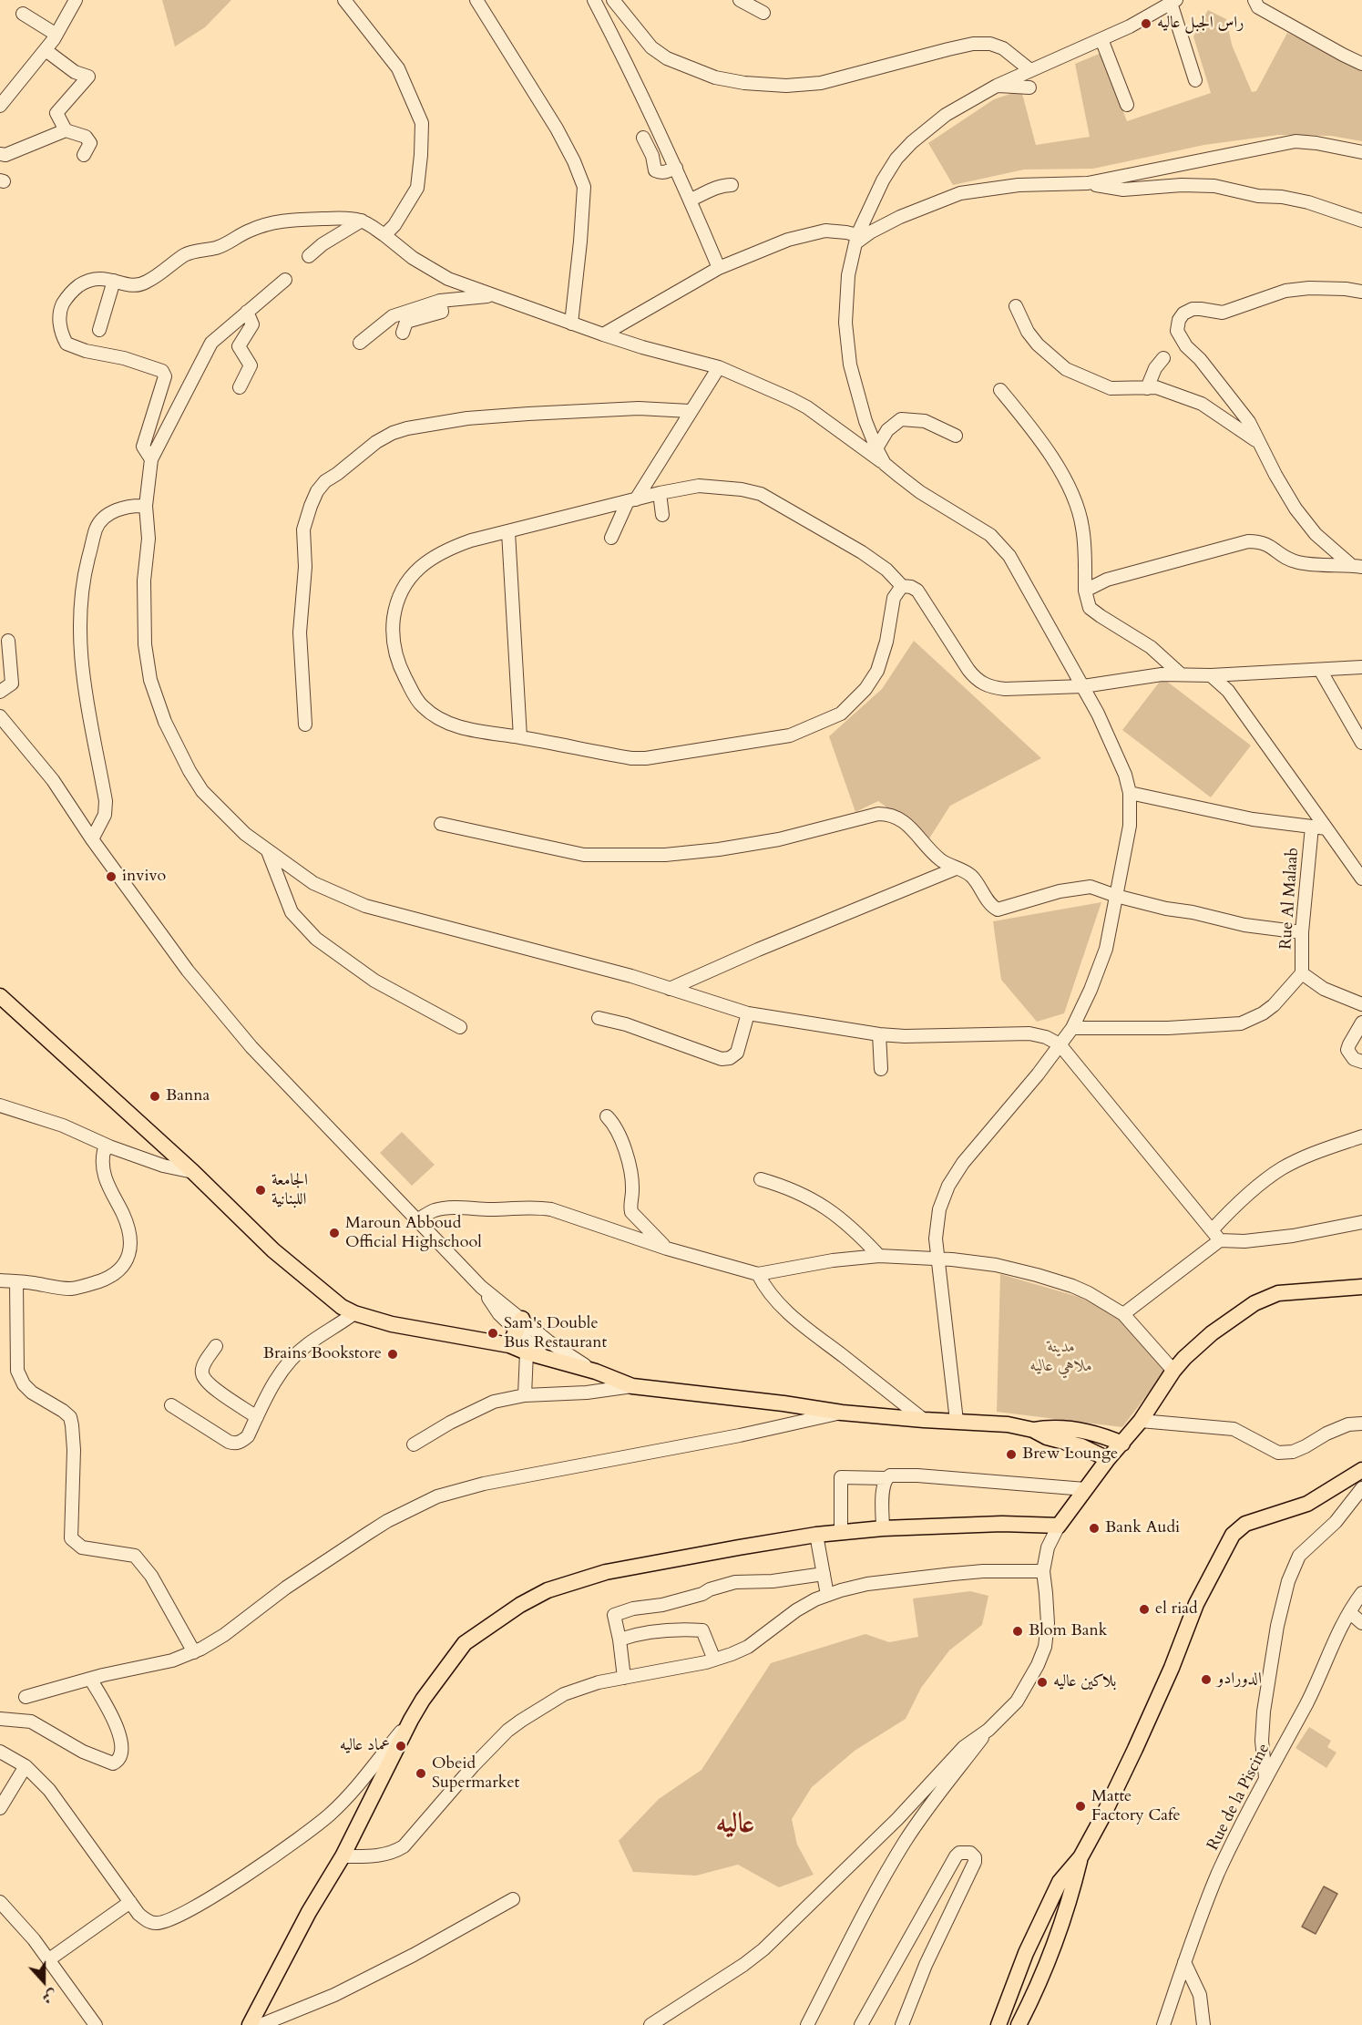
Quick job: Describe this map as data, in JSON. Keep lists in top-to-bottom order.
{
  "streets": {
    "street": ["Rue Al Malaab", "Rue de la Piscine"]
  },
  "districts": ["عاليه"],
  "parks": ["مدينة ملاهي عاليه"],
  "places": [
    "راس الجبل عاليه",
    "invivo",
    "Banna",
    "الجامعة اللبنانية",
    "Maroun Abboud Official Highschool",
    "Sam's Double Bus Restaurant",
    "Brains Bookstore",
    "Brew Lounge",
    "Bank Audi",
    "el riad",
    "Blom Bank",
    "الدورادو",
    "بلاكين عاليه",
    "عماد عاليه",
    "Obeid Supermarket",
    "Matte Factory Cafe"
  ],
  "north": "bottom"
}
